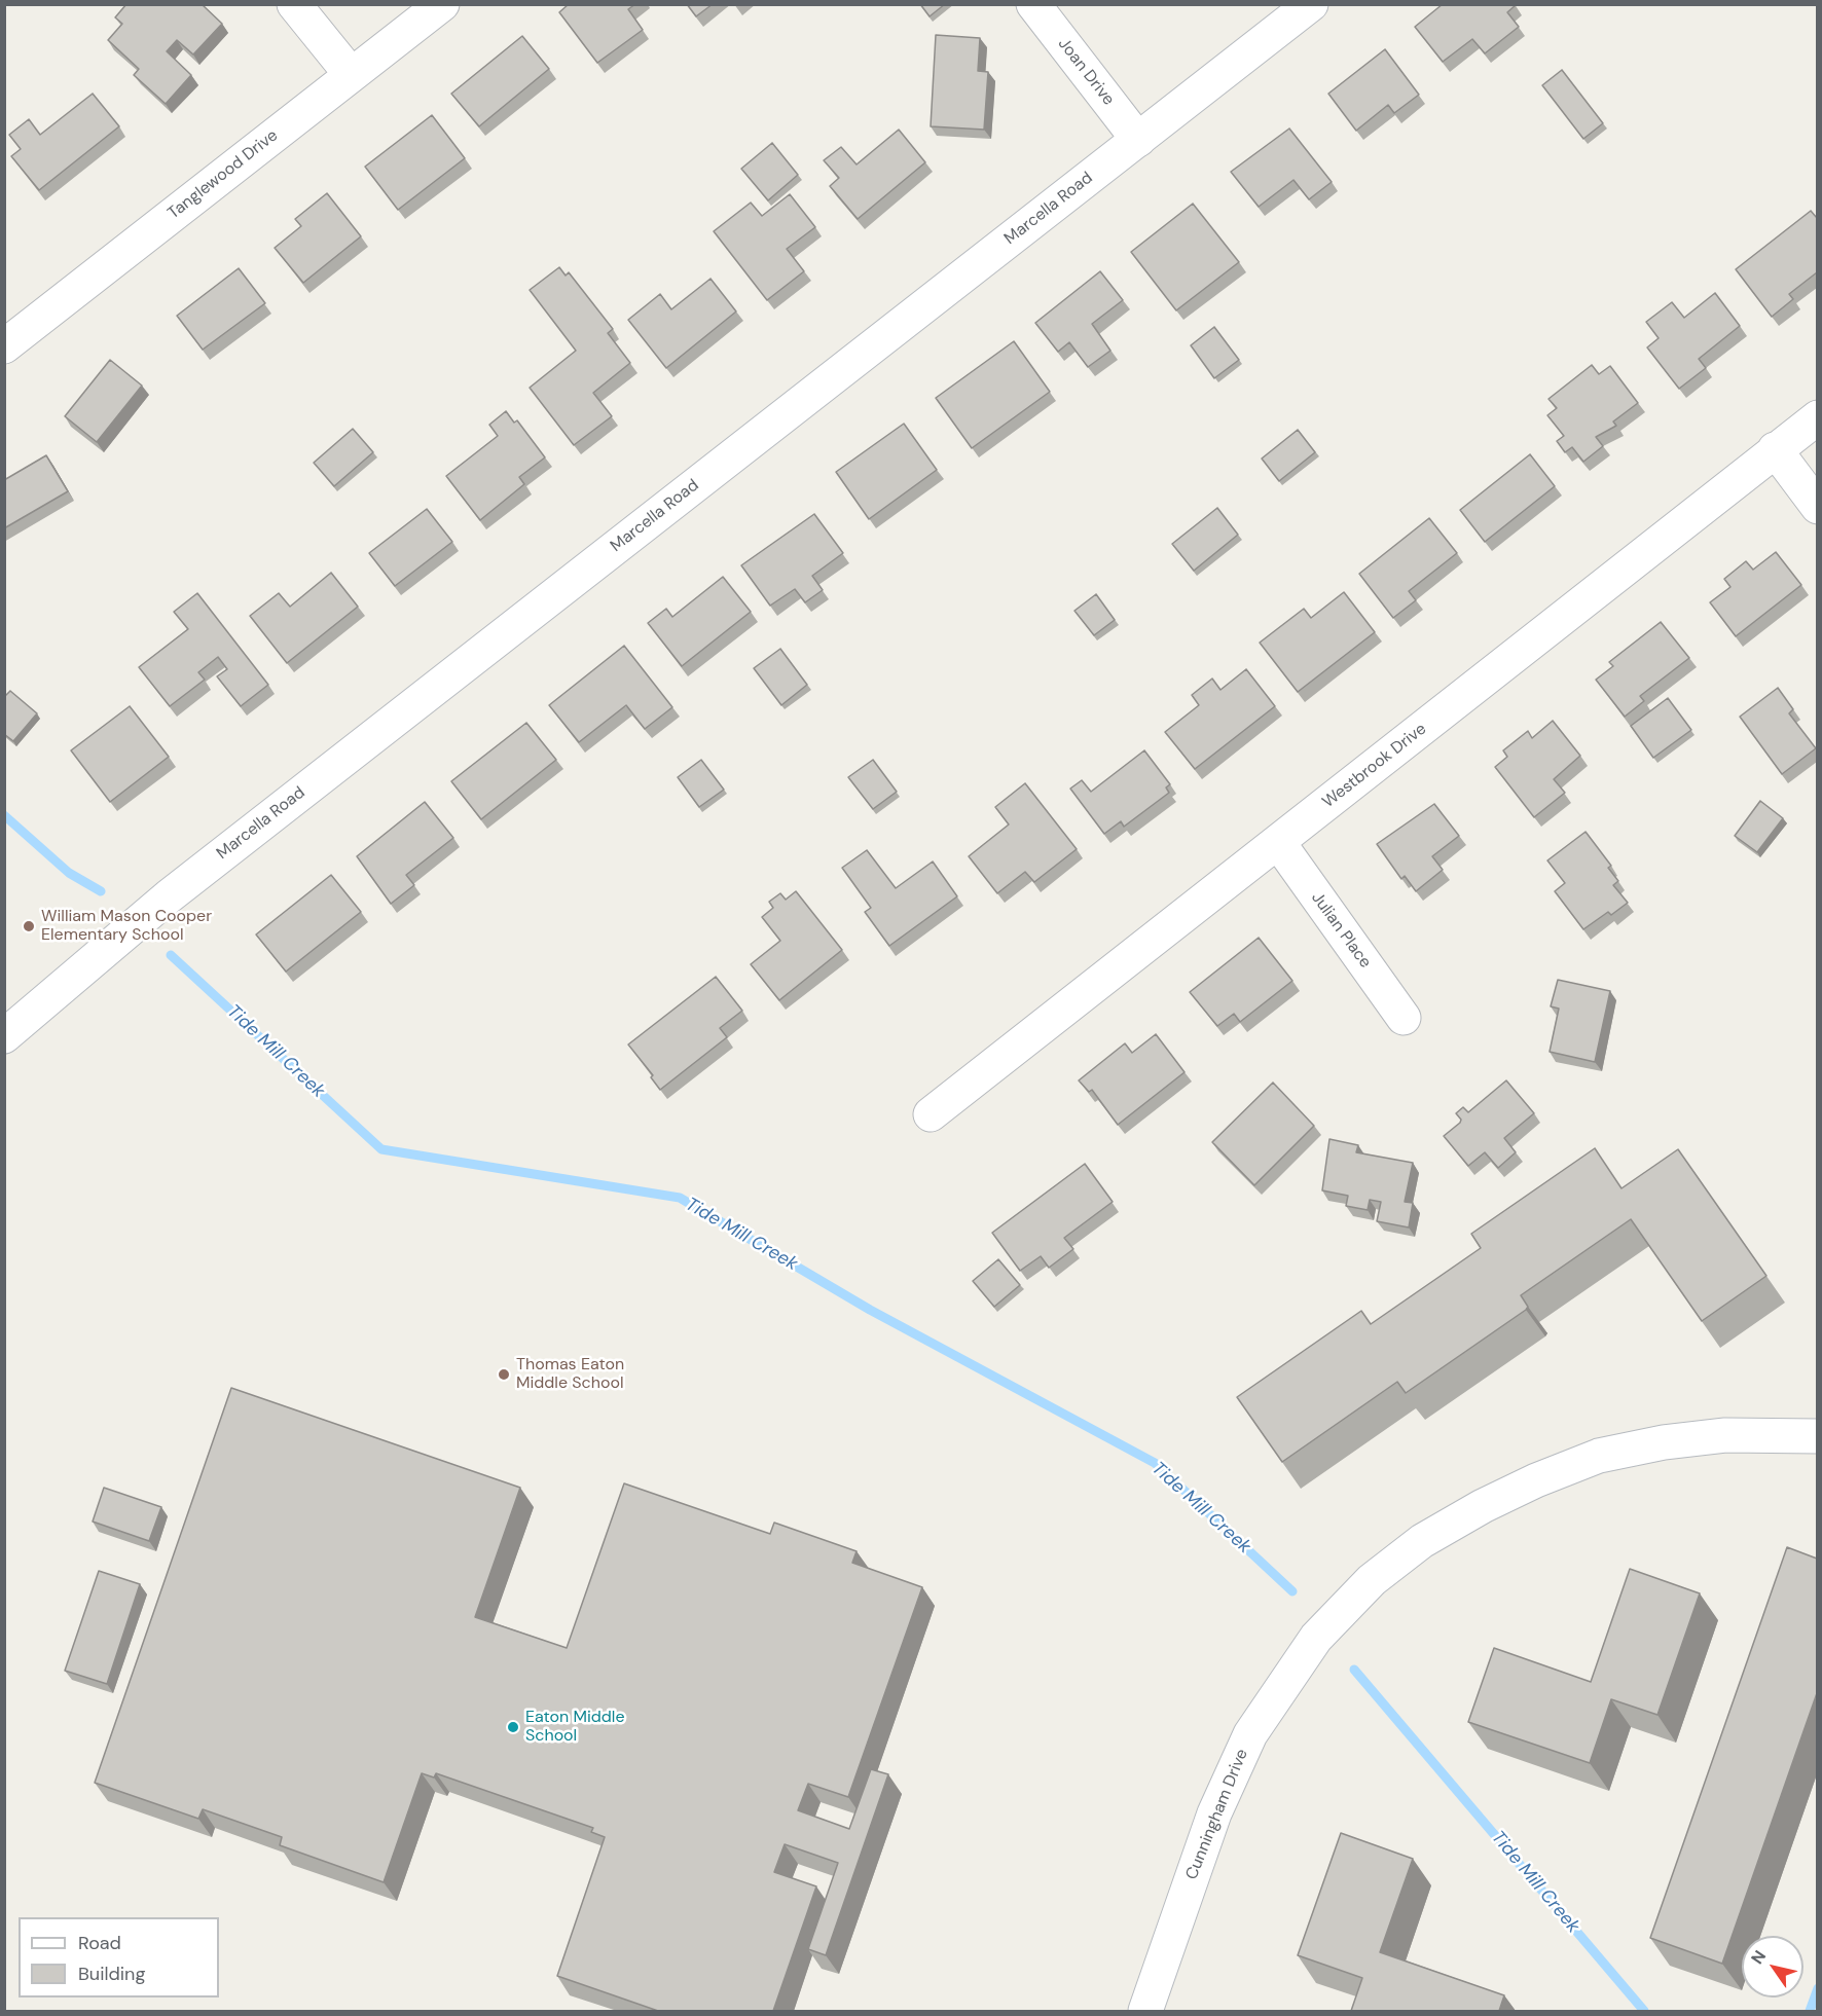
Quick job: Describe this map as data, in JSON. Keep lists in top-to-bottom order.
{
  "streets": {
    "street": [
      "Joan Drive",
      "Tanglewood Drive",
      "Marcella Road",
      "Westbrook Drive",
      "Julian Place",
      "Cunningham Drive"
    ]
  },
  "crossings": [
    ["Joan Drive", "Marcella Road"],
    ["Westbrook Drive", "Julian Place"]
  ],
  "water": ["Tide Mill Creek"],
  "places": ["William Mason Cooper Elementary School", "Thomas Eaton Middle School", "Eaton Middle School"],
  "legend": ["Road", "Building"],
  "north": "top left"
}
